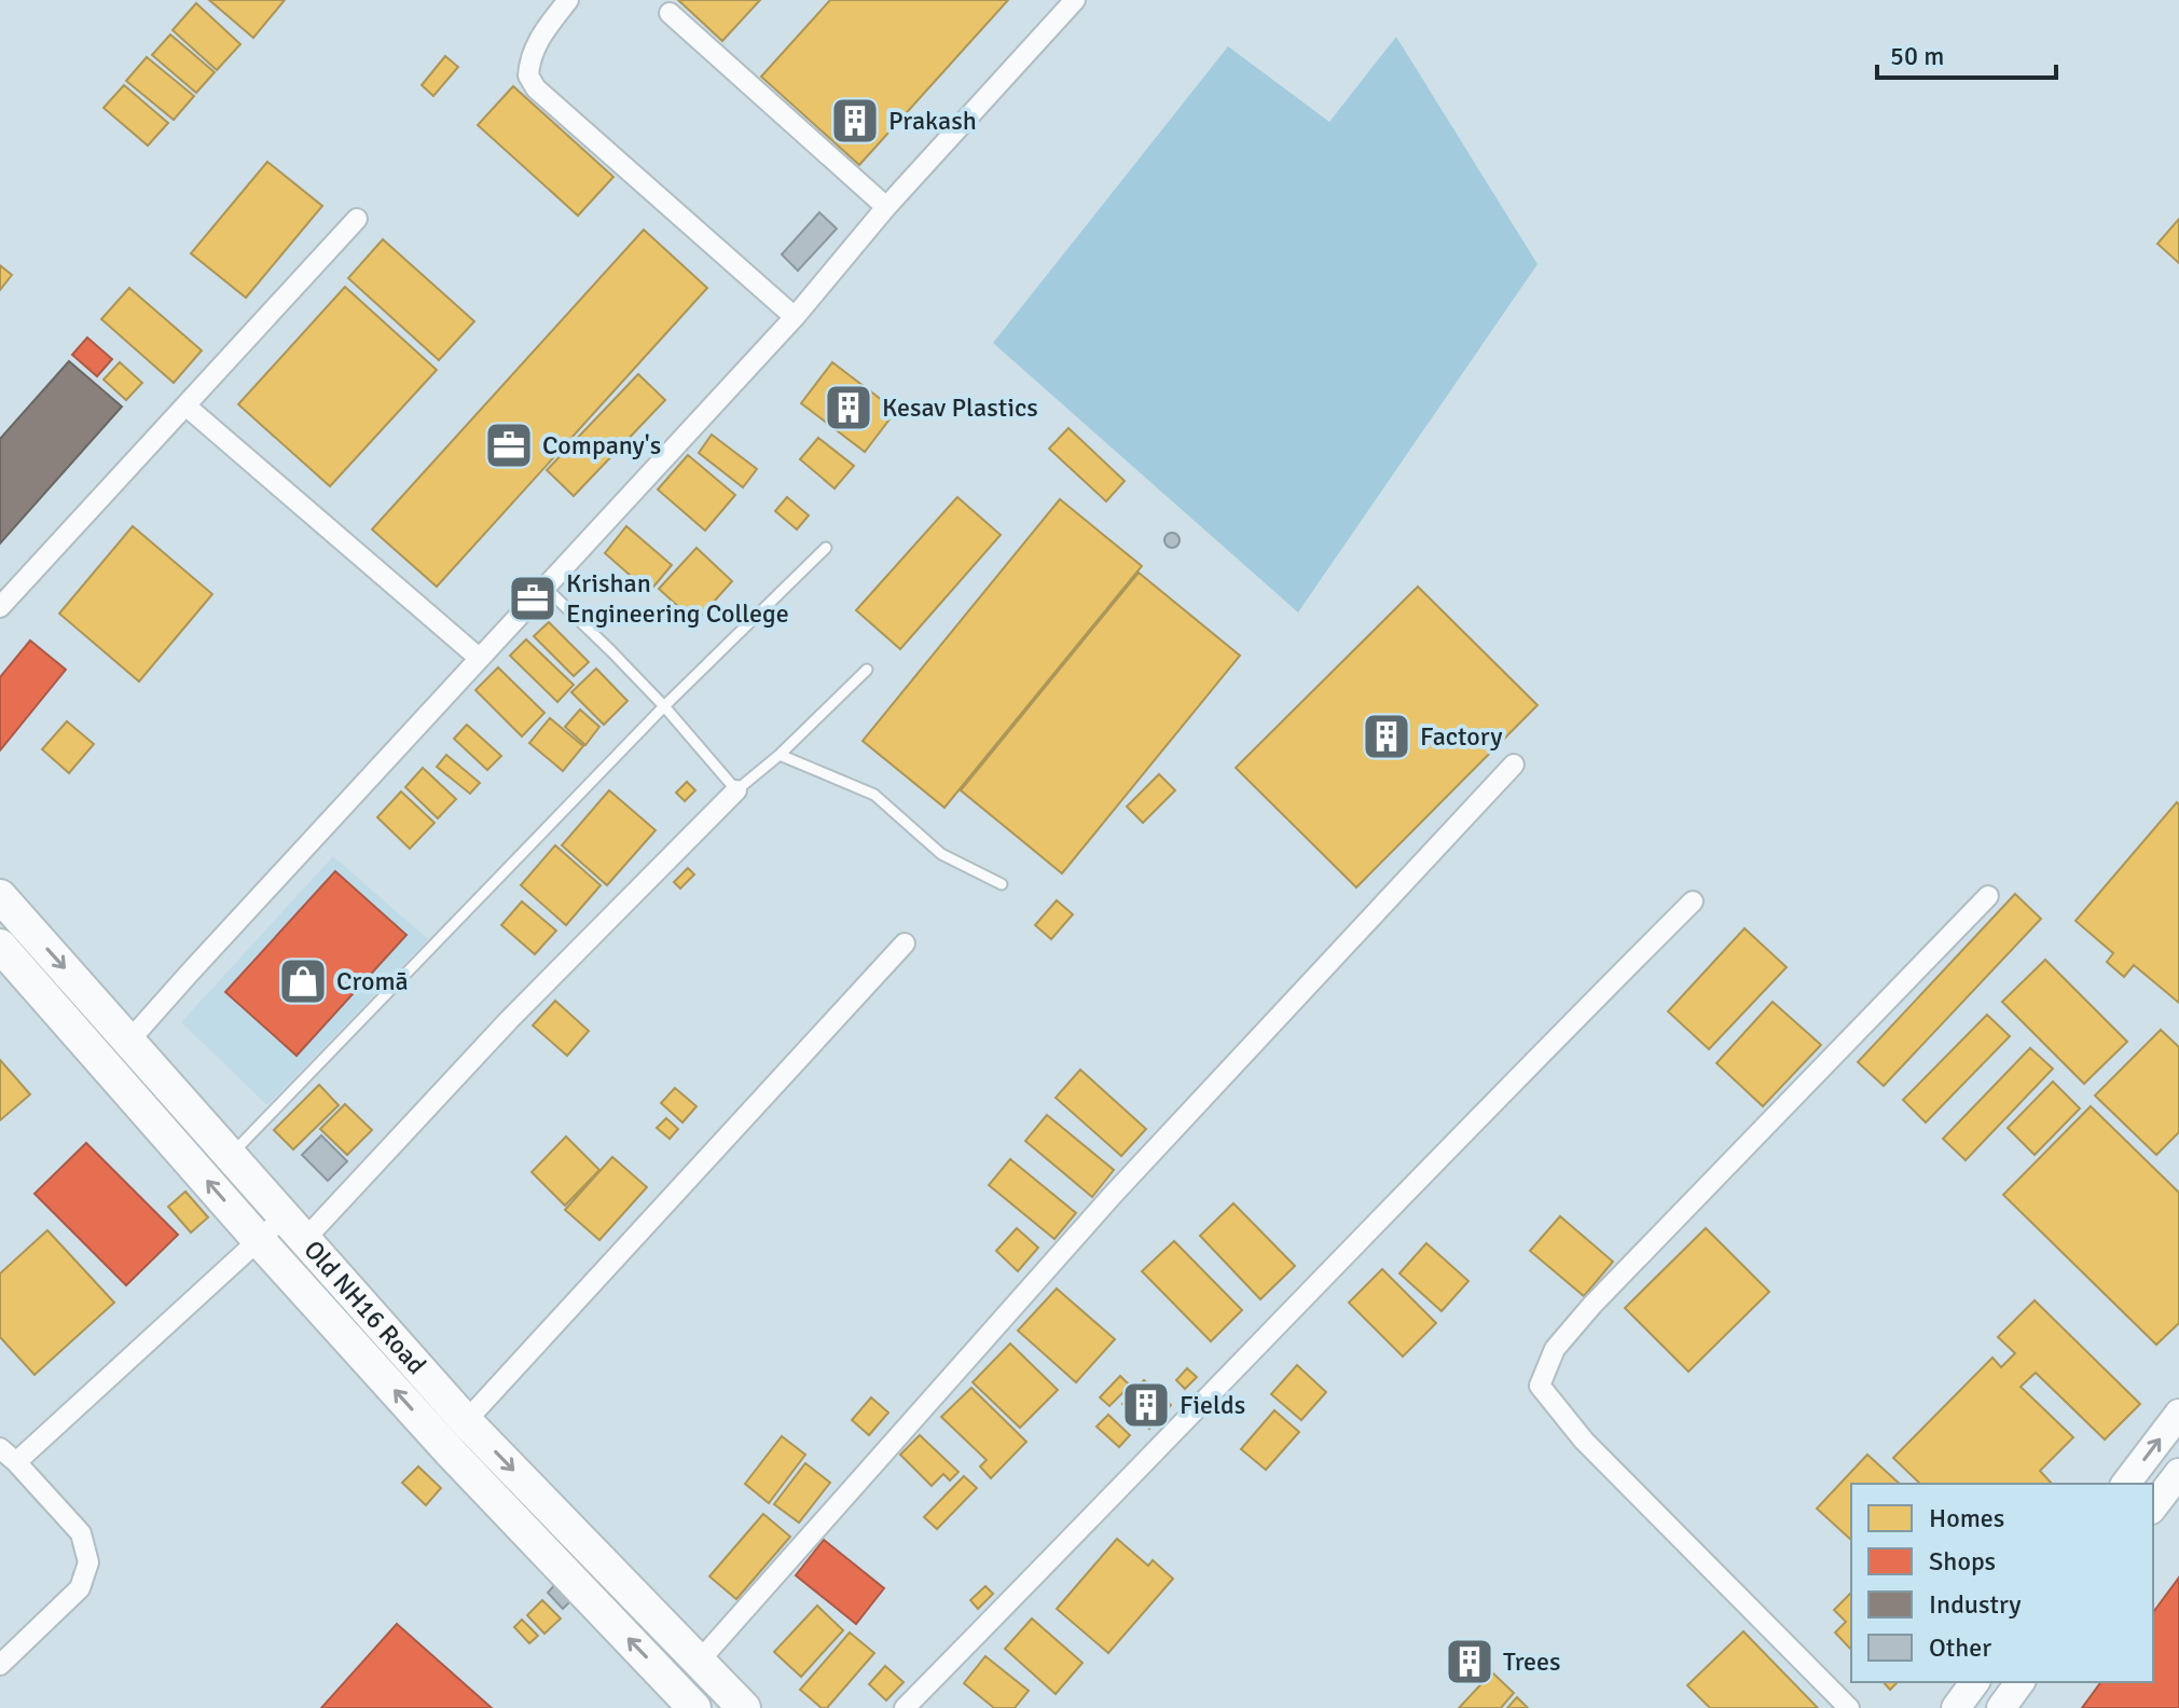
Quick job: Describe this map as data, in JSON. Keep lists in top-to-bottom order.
{
  "streets": {
    "main road": ["Old NH16 Road"]
  },
  "places": {
    "building": [
      "Prakash",
      "Kesav Plastics",
      "Factory",
      "Fields",
      "Trees"
    ],
    "office": ["Company's", "Krishan Engineering College"],
    "shop": ["Cromā"]
  },
  "legend": [
    "Homes",
    "Shops",
    "Industry",
    "Other"
  ],
  "scale_bar": "50 m"
}
